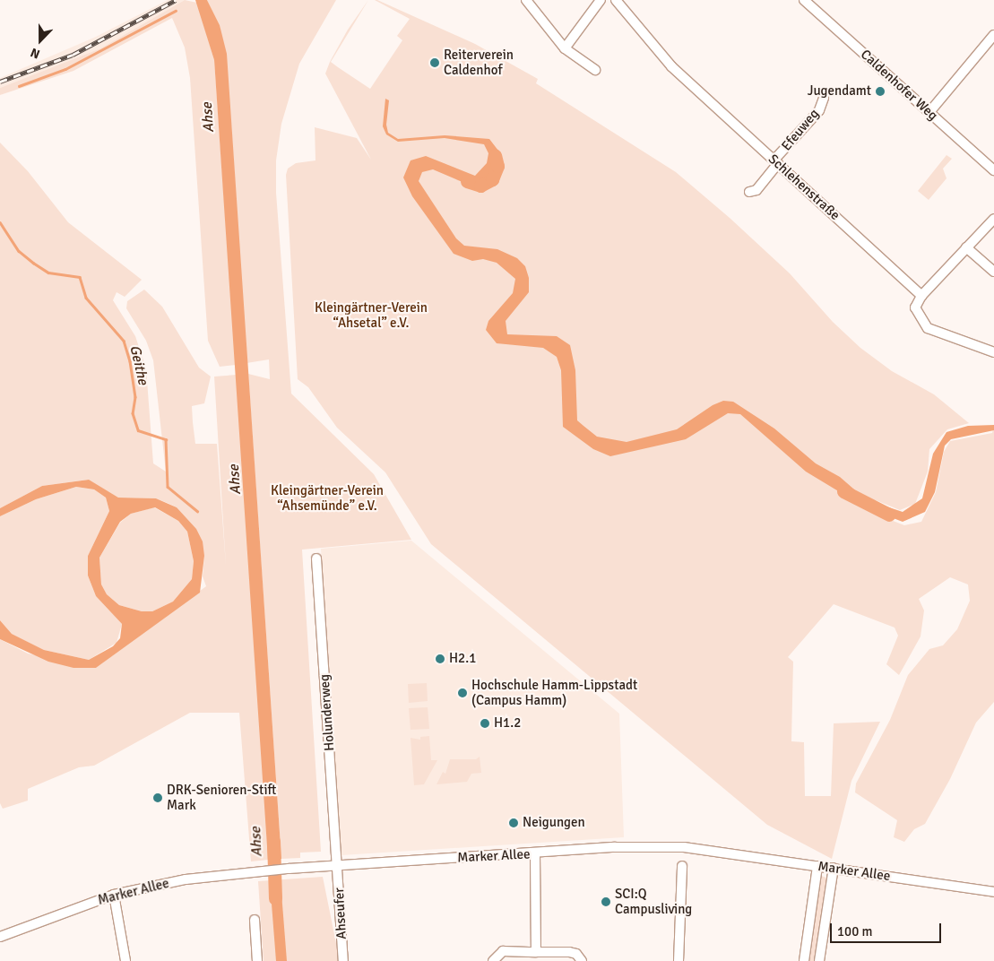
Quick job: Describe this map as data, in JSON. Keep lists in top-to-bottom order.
{
  "streets": {
    "street": [
      "Caldenhofer Weg",
      "Efeuweg",
      "Schlehenstraße",
      "Holunderweg",
      "Marker Allee",
      "Ahseufer"
    ]
  },
  "crossings": [
    ["Efeuweg", "Schlehenstraße"],
    ["Holunderweg", "Marker Allee"],
    ["Holunderweg", "Ahseufer"],
    ["Marker Allee", "Ahseufer"]
  ],
  "water": ["Ahse", "Geithe"],
  "parks": ["Kleingärtner-Verein “Ahsetal” e.V.", "Kleingärtner-Verein “Ahsemünde” e.V."],
  "places": [
    "Reiterverein Caldenhof",
    "Jugendamt",
    "H2.1",
    "Hochschule Hamm-Lippstadt (Campus Hamm)",
    "H1.2",
    "DRK-Senioren-Stift Mark",
    "Neigungen",
    "SCI:Q Campusliving"
  ],
  "scale_bar": "100 m",
  "north": "bottom"
}
